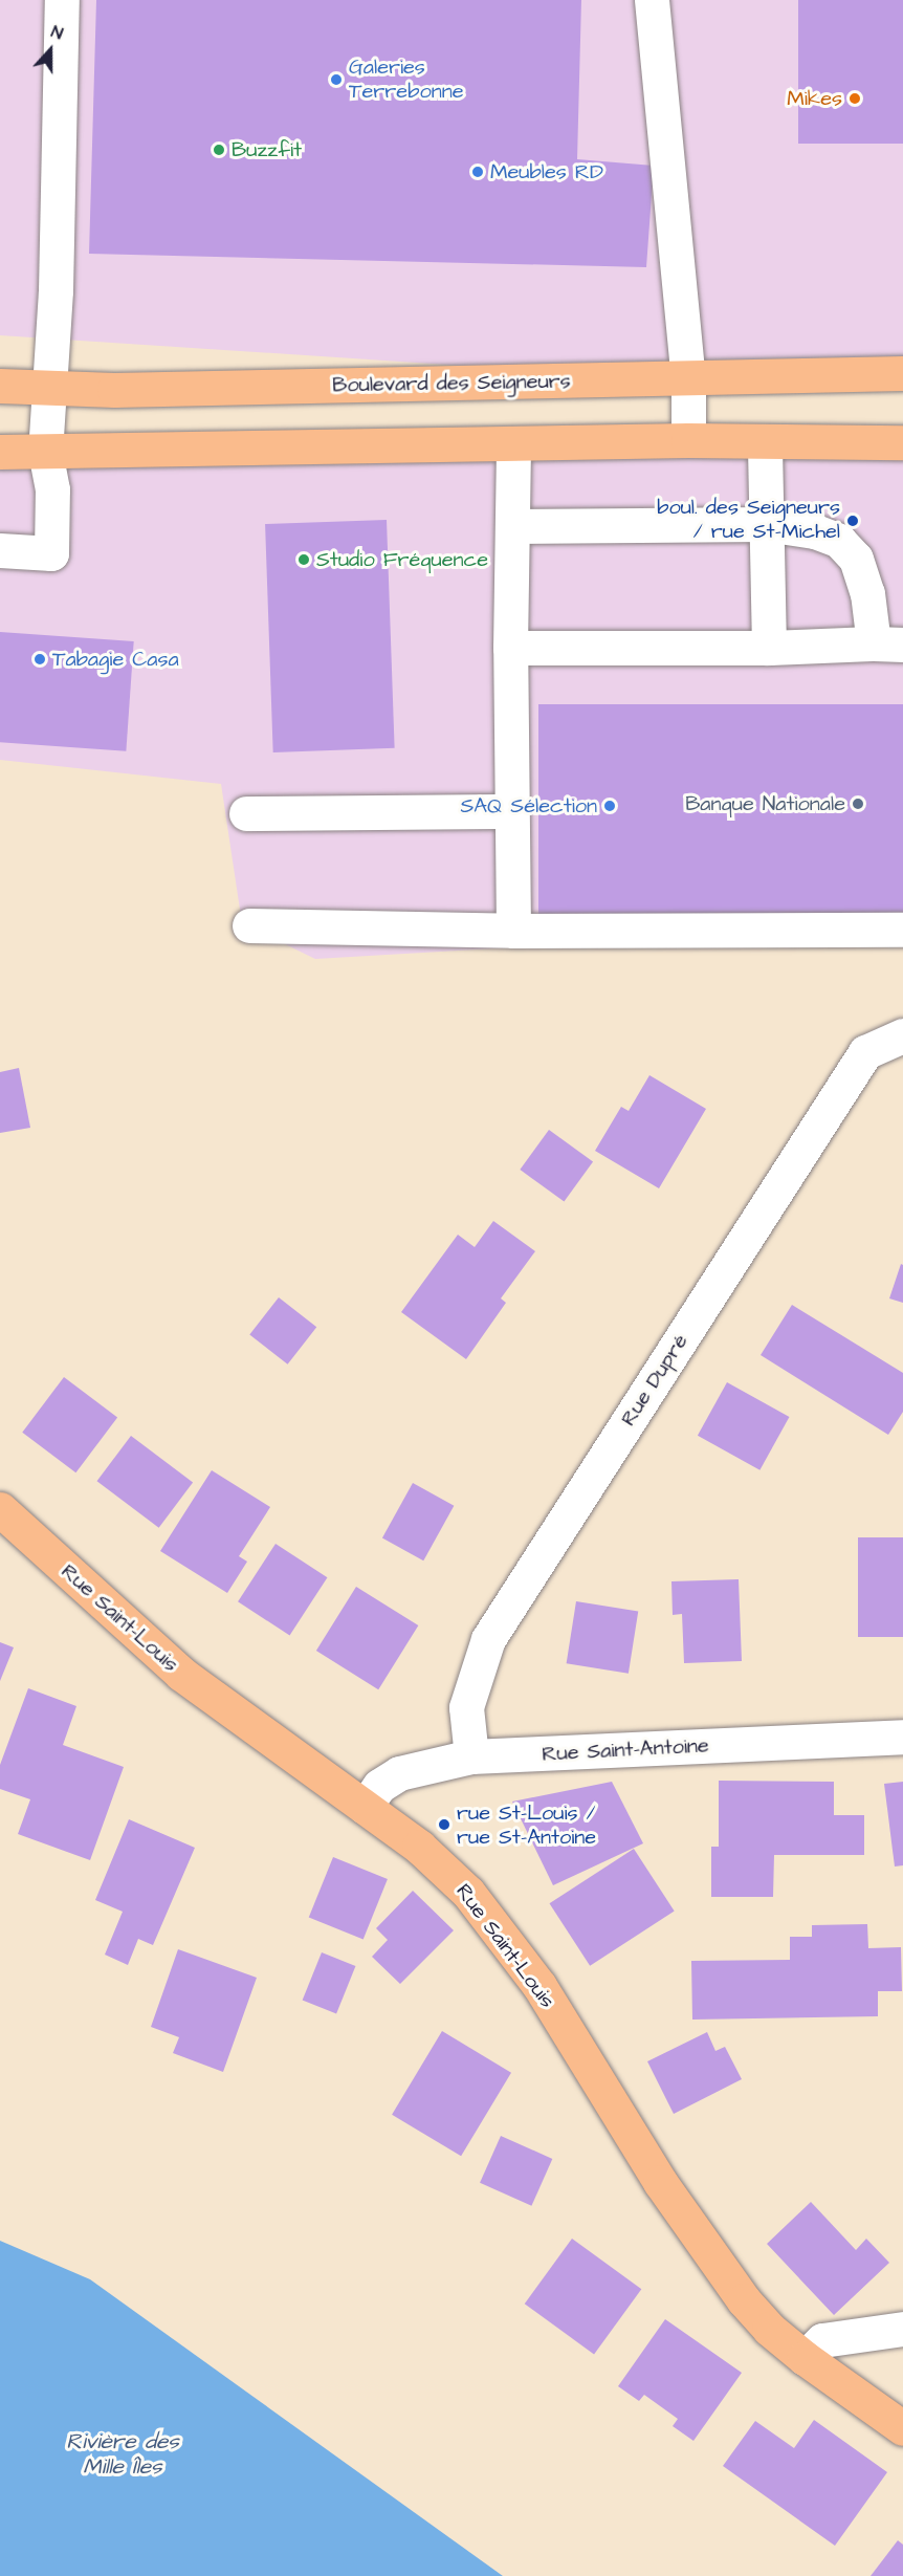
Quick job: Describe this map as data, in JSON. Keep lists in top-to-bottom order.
{
  "streets": {
    "main road": ["Boulevard des Seigneurs", "Rue Saint-Louis"],
    "street": ["Rue Dupré", "Rue Saint-Antoine"]
  },
  "crossings": [
    ["Rue Dupré", "Rue Saint-Antoine"],
    ["Rue Saint-Louis", "Rue Saint-Antoine"]
  ],
  "water": ["Rivière des Mille Îles"],
  "places": [
    "Galeries Terrebonne",
    "Mikes",
    "Buzzfit",
    "Meubles RD",
    "boul. des Seigneurs / rue St-Michel",
    "Studio Fréquence",
    "Tabagie Casa",
    "Banque Nationale",
    "SAQ Sélection",
    "rue St-Louis / rue St-Antoine"
  ],
  "north": "top"
}
